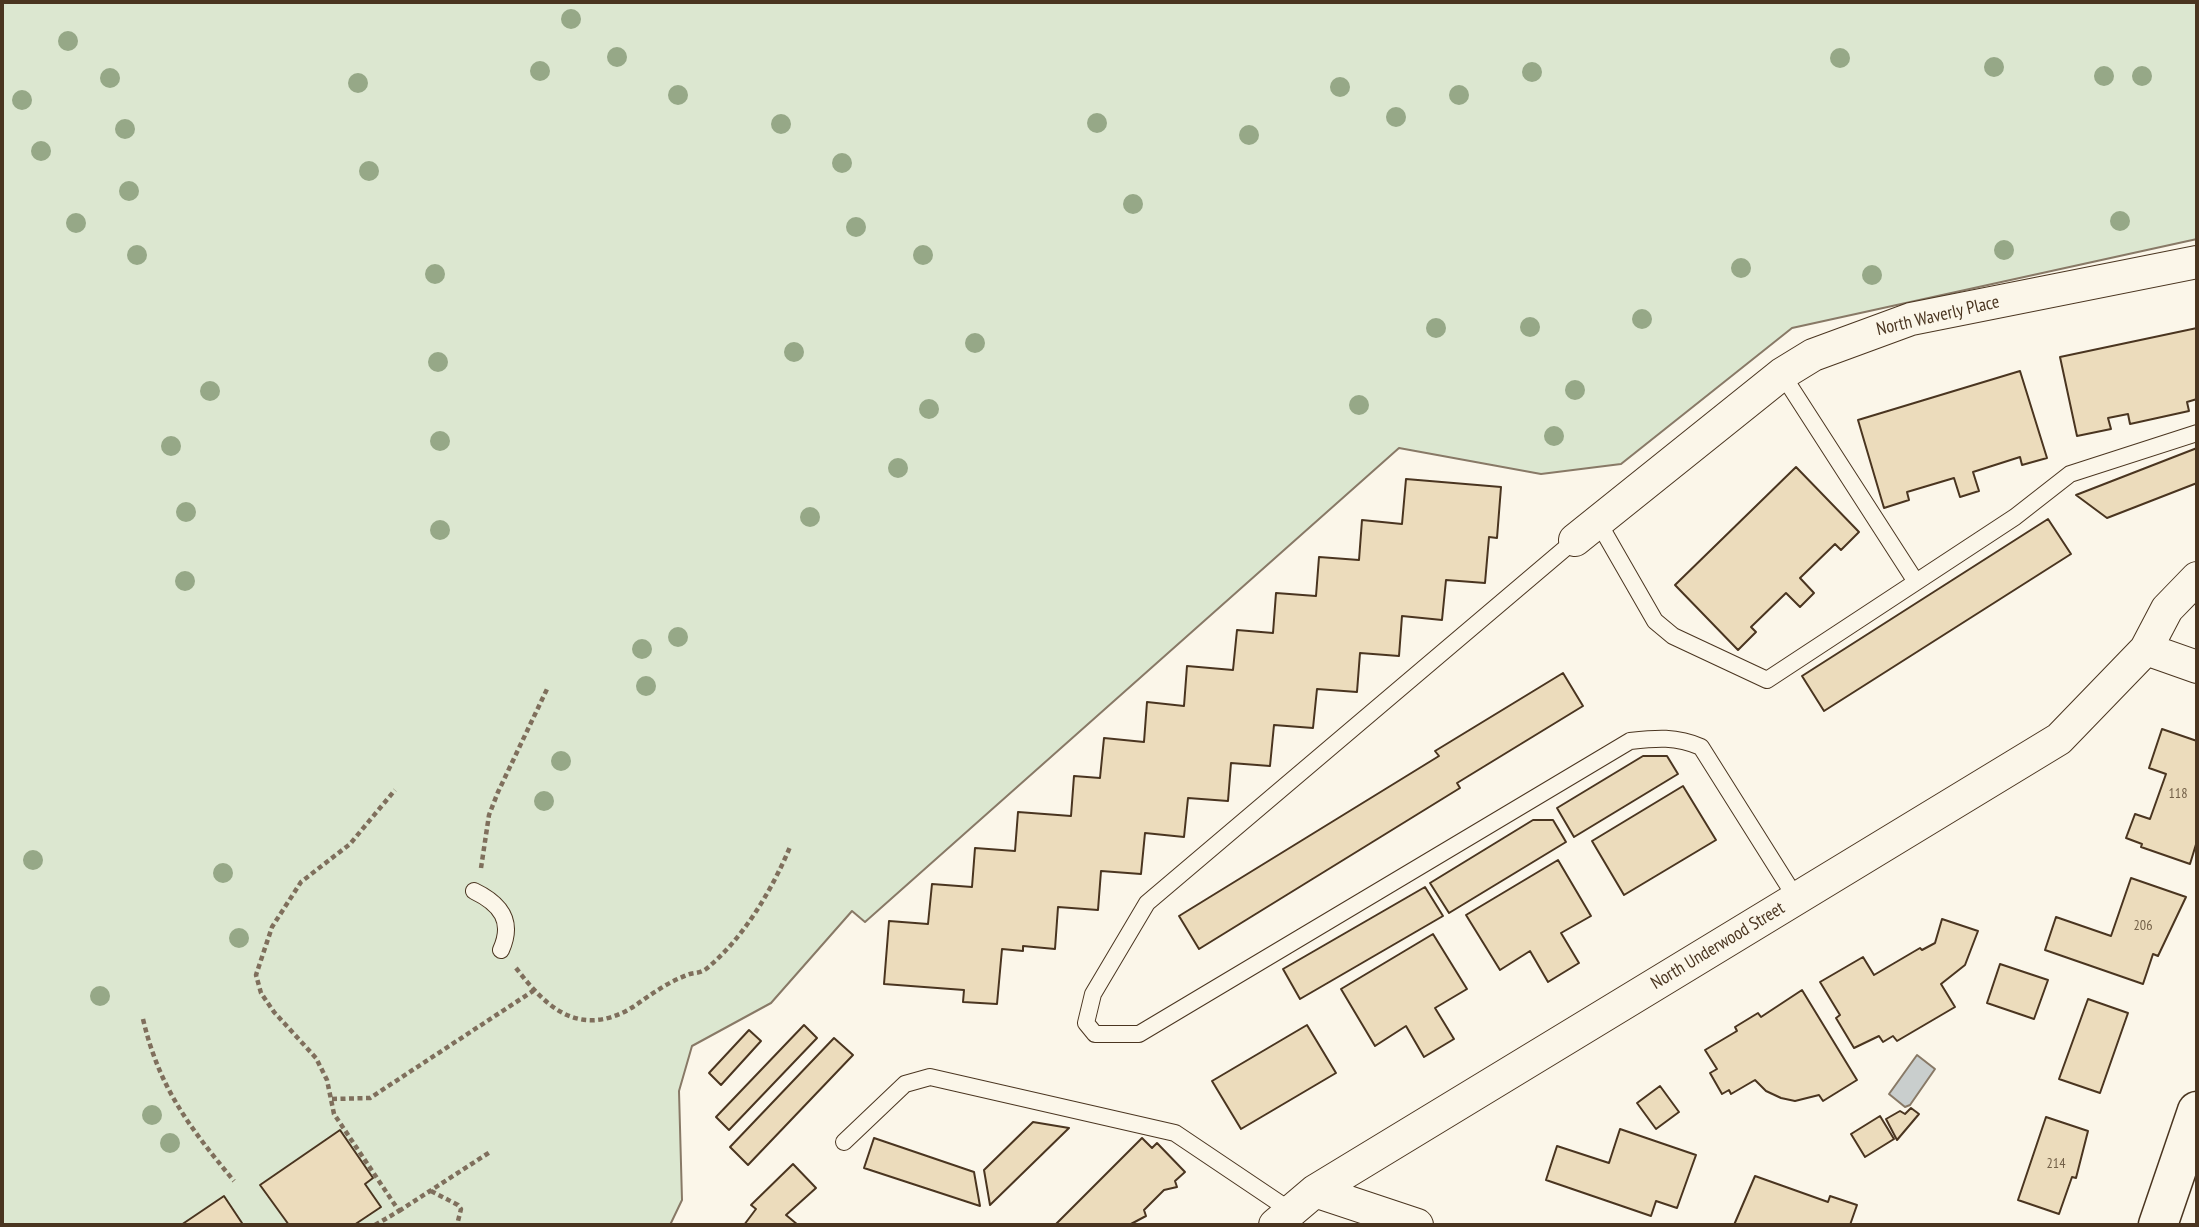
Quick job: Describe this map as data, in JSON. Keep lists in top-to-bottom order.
{
  "streets": {
    "street": ["North Waverly Place", "North Underwood Street"]
  },
  "house_numbers": ["118", "206", "214"]
}
